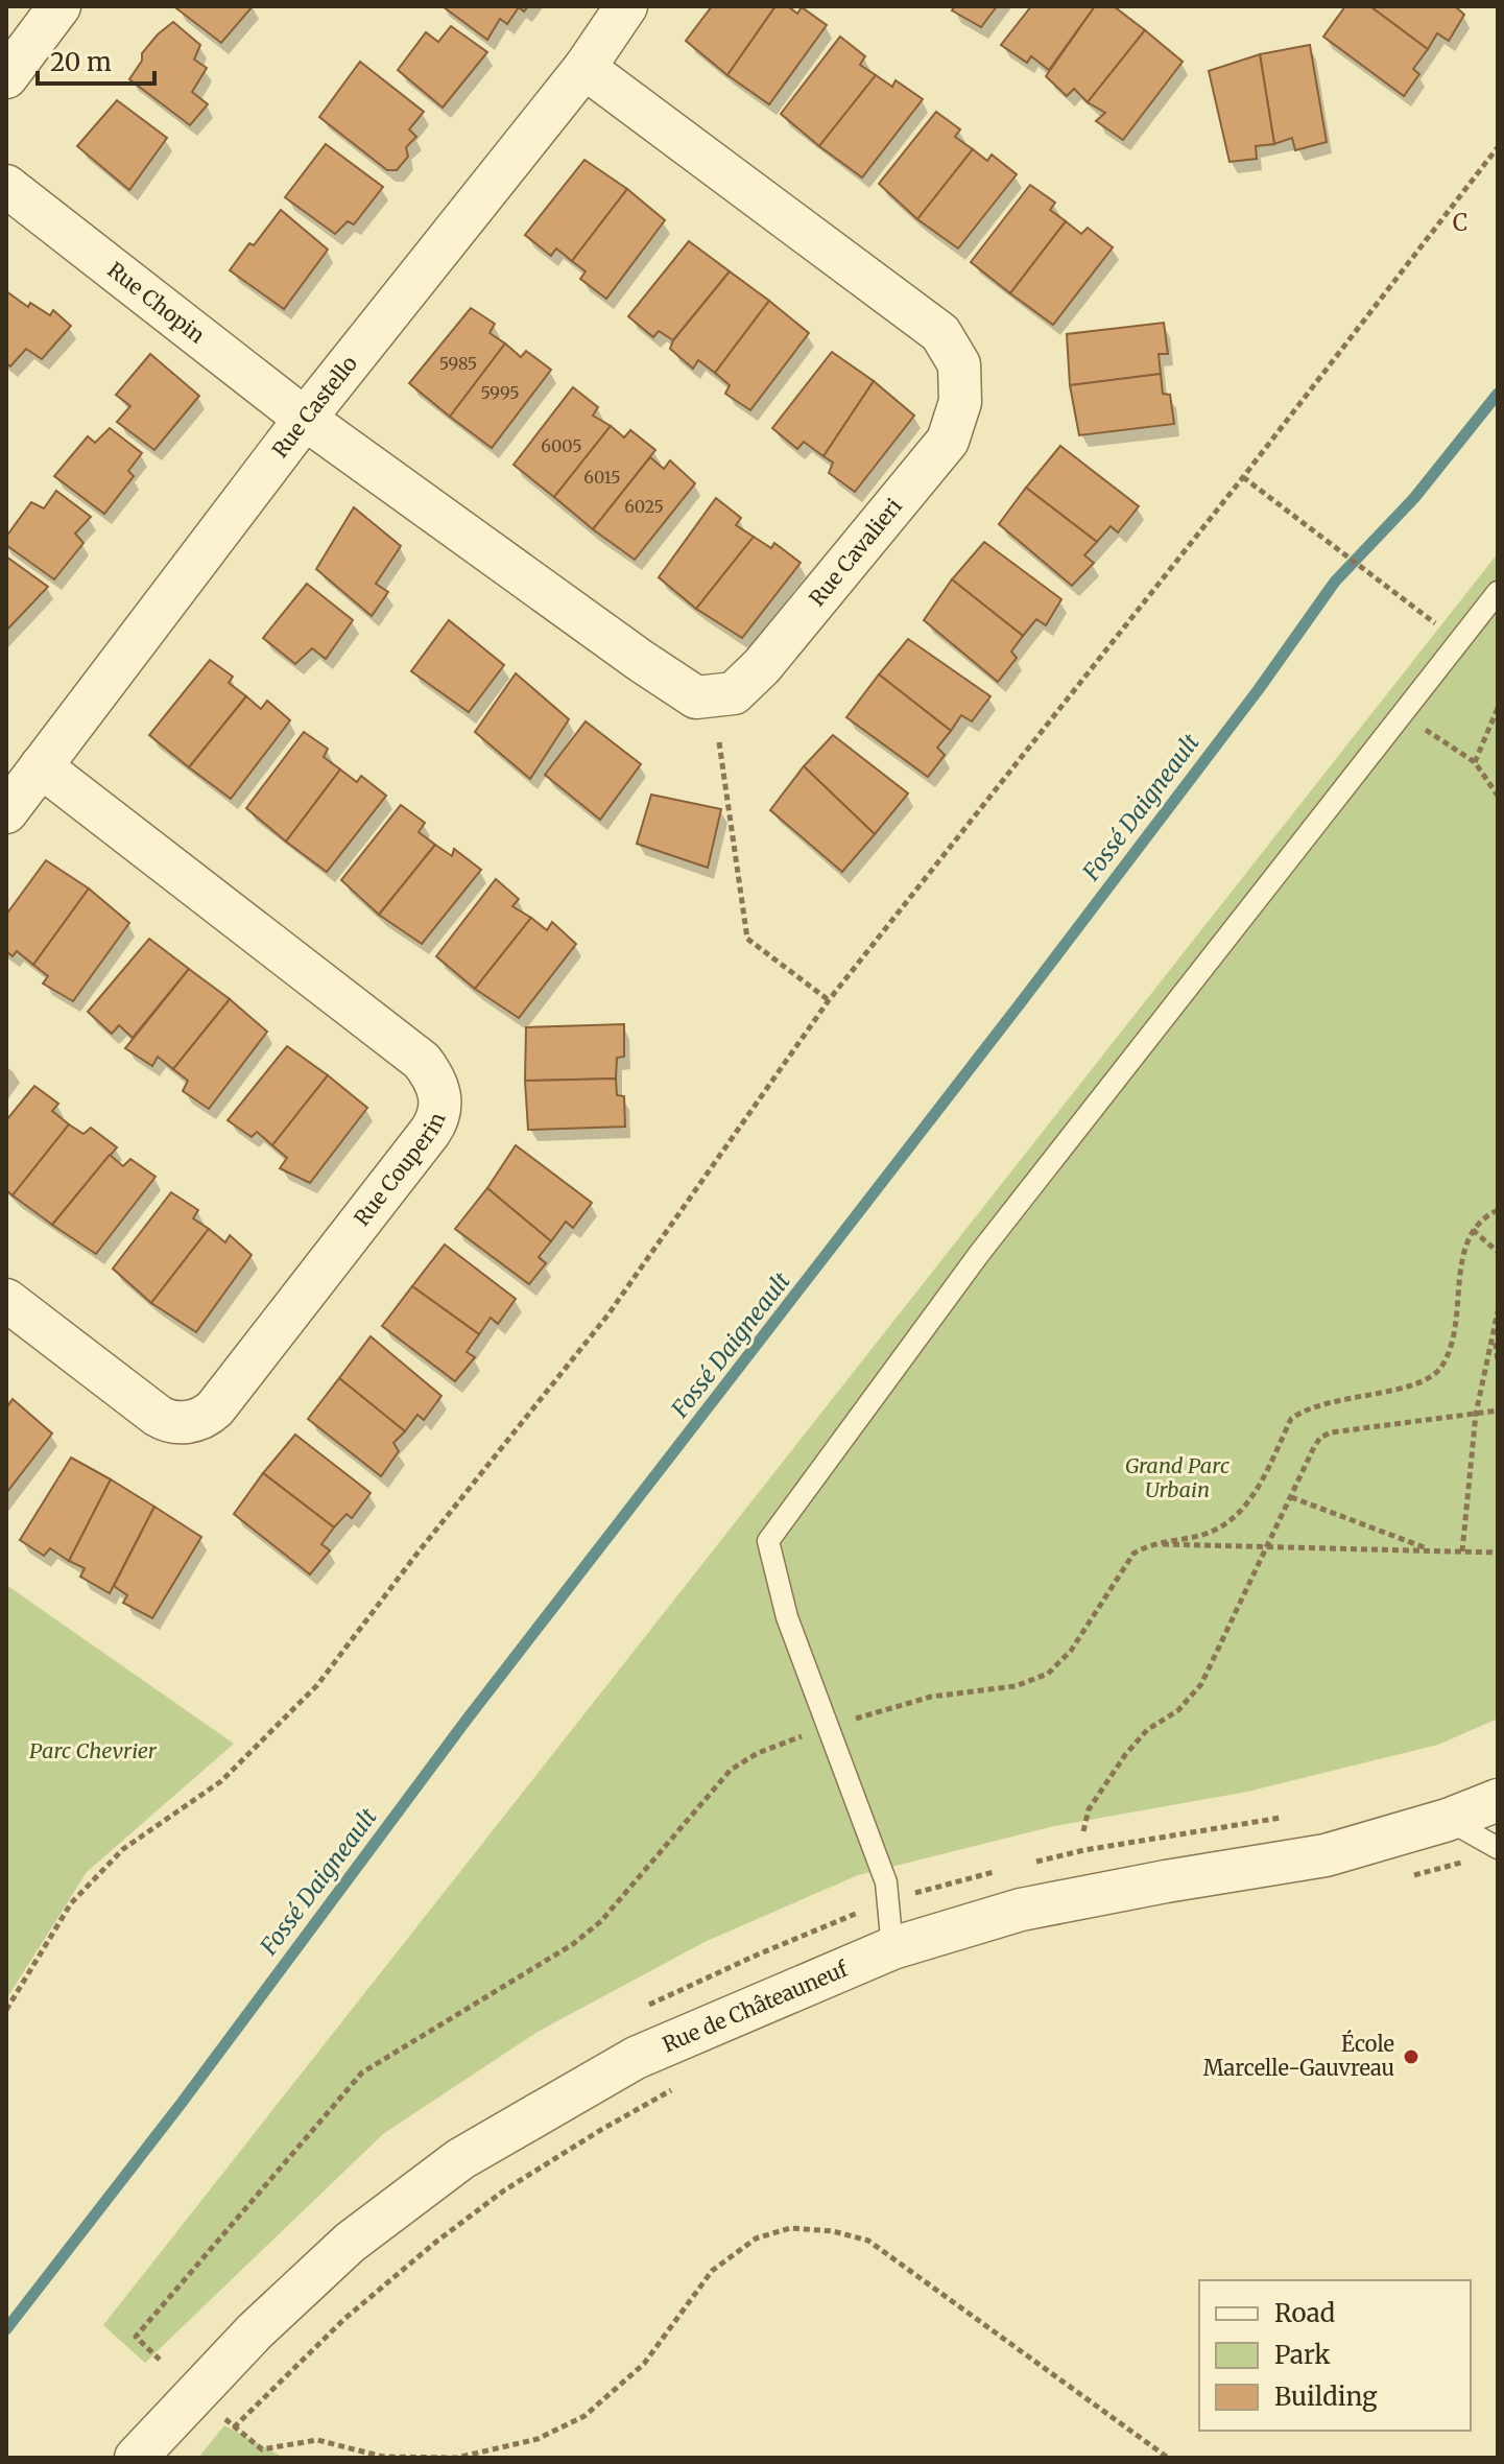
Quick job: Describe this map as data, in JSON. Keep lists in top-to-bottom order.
{
  "streets": {
    "street": [
      "Rue Chopin",
      "Rue Castello",
      "Rue Cavalieri",
      "Rue Couperin",
      "Rue de Châteauneuf"
    ]
  },
  "crossings": [
    ["Rue Chopin", "Rue Castello"],
    ["Rue Chopin", "Rue Cavalieri"],
    ["Rue Castello", "Rue Cavalieri"],
    ["Rue Castello", "Rue Couperin"]
  ],
  "districts": ["C"],
  "water": ["Fossé Daigneault"],
  "parks": ["Grand Parc Urbain", "Parc Chevrier"],
  "places": ["École Marcelle-Gauvreau"],
  "house_numbers": [
    "5985",
    "5995",
    "6005",
    "6015",
    "6025"
  ],
  "legend": ["Road", "Park", "Building"],
  "scale_bar": "20 m"
}
